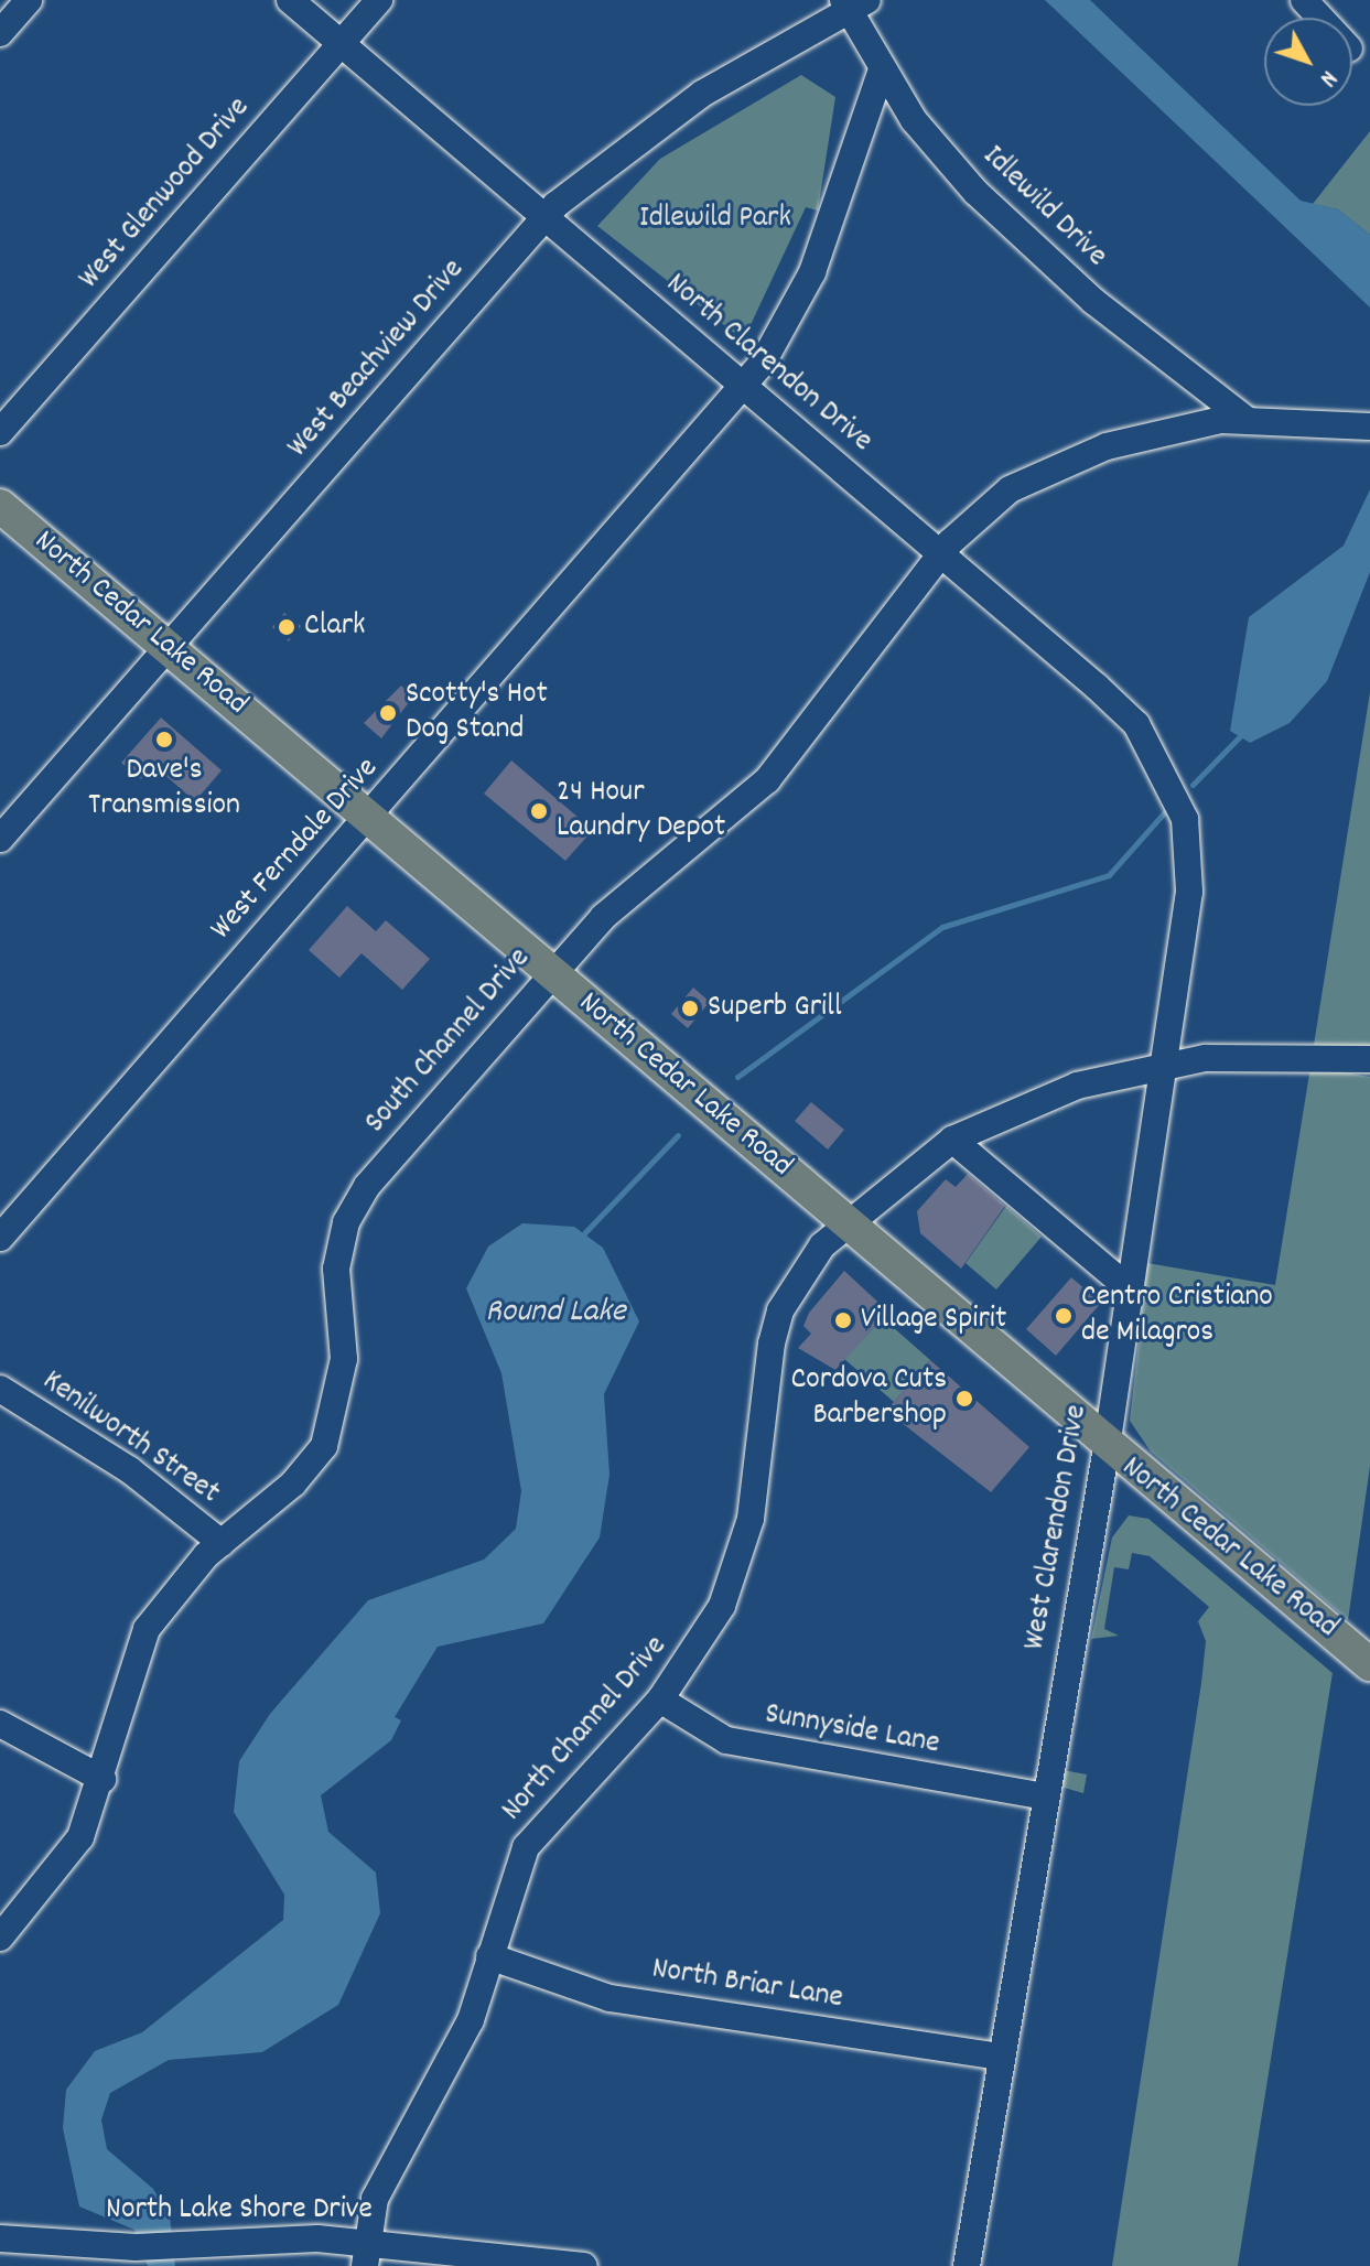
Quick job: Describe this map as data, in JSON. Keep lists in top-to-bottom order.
{
  "streets": {
    "main road": ["North Cedar Lake Road"],
    "street": [
      "West Glenwood Drive",
      "Idlewild Drive",
      "West Beachview Drive",
      "North Clarendon Drive",
      "West Ferndale Drive",
      "South Channel Drive",
      "Kenilworth Street",
      "West Clarendon Drive",
      "North Channel Drive",
      "Sunnyside Lane",
      "North Briar Lane",
      "North Lake Shore Drive"
    ]
  },
  "crossings": [
    ["West Glenwood Drive", "North Clarendon Drive"],
    ["Idlewild Drive", "West Beachview Drive"],
    ["Idlewild Drive", "West Ferndale Drive"],
    ["Idlewild Drive", "South Channel Drive"],
    ["West Beachview Drive", "North Clarendon Drive"],
    ["West Beachview Drive", "North Cedar Lake Road"],
    ["North Clarendon Drive", "West Ferndale Drive"],
    ["North Clarendon Drive", "South Channel Drive"],
    ["North Clarendon Drive", "West Clarendon Drive"],
    ["North Cedar Lake Road", "West Ferndale Drive"],
    ["North Cedar Lake Road", "South Channel Drive"],
    ["North Cedar Lake Road", "West Clarendon Drive"],
    ["North Cedar Lake Road", "North Channel Drive"],
    ["South Channel Drive", "Kenilworth Street"],
    ["West Clarendon Drive", "North Channel Drive"],
    ["West Clarendon Drive", "Sunnyside Lane"],
    ["West Clarendon Drive", "North Briar Lane"],
    ["North Channel Drive", "Sunnyside Lane"],
    ["North Channel Drive", "North Briar Lane"],
    ["North Channel Drive", "North Lake Shore Drive"]
  ],
  "water": ["Round Lake"],
  "parks": ["Idlewild Park"],
  "places": [
    "Clark",
    "Scotty's Hot Dog Stand",
    "Dave's Transmission",
    "24 Hour Laundry Depot",
    "Superb Grill",
    "Centro Cristiano de Milagros",
    "Village Spirit",
    "Cordova Cuts Barbershop"
  ],
  "north": "bottom right"
}
